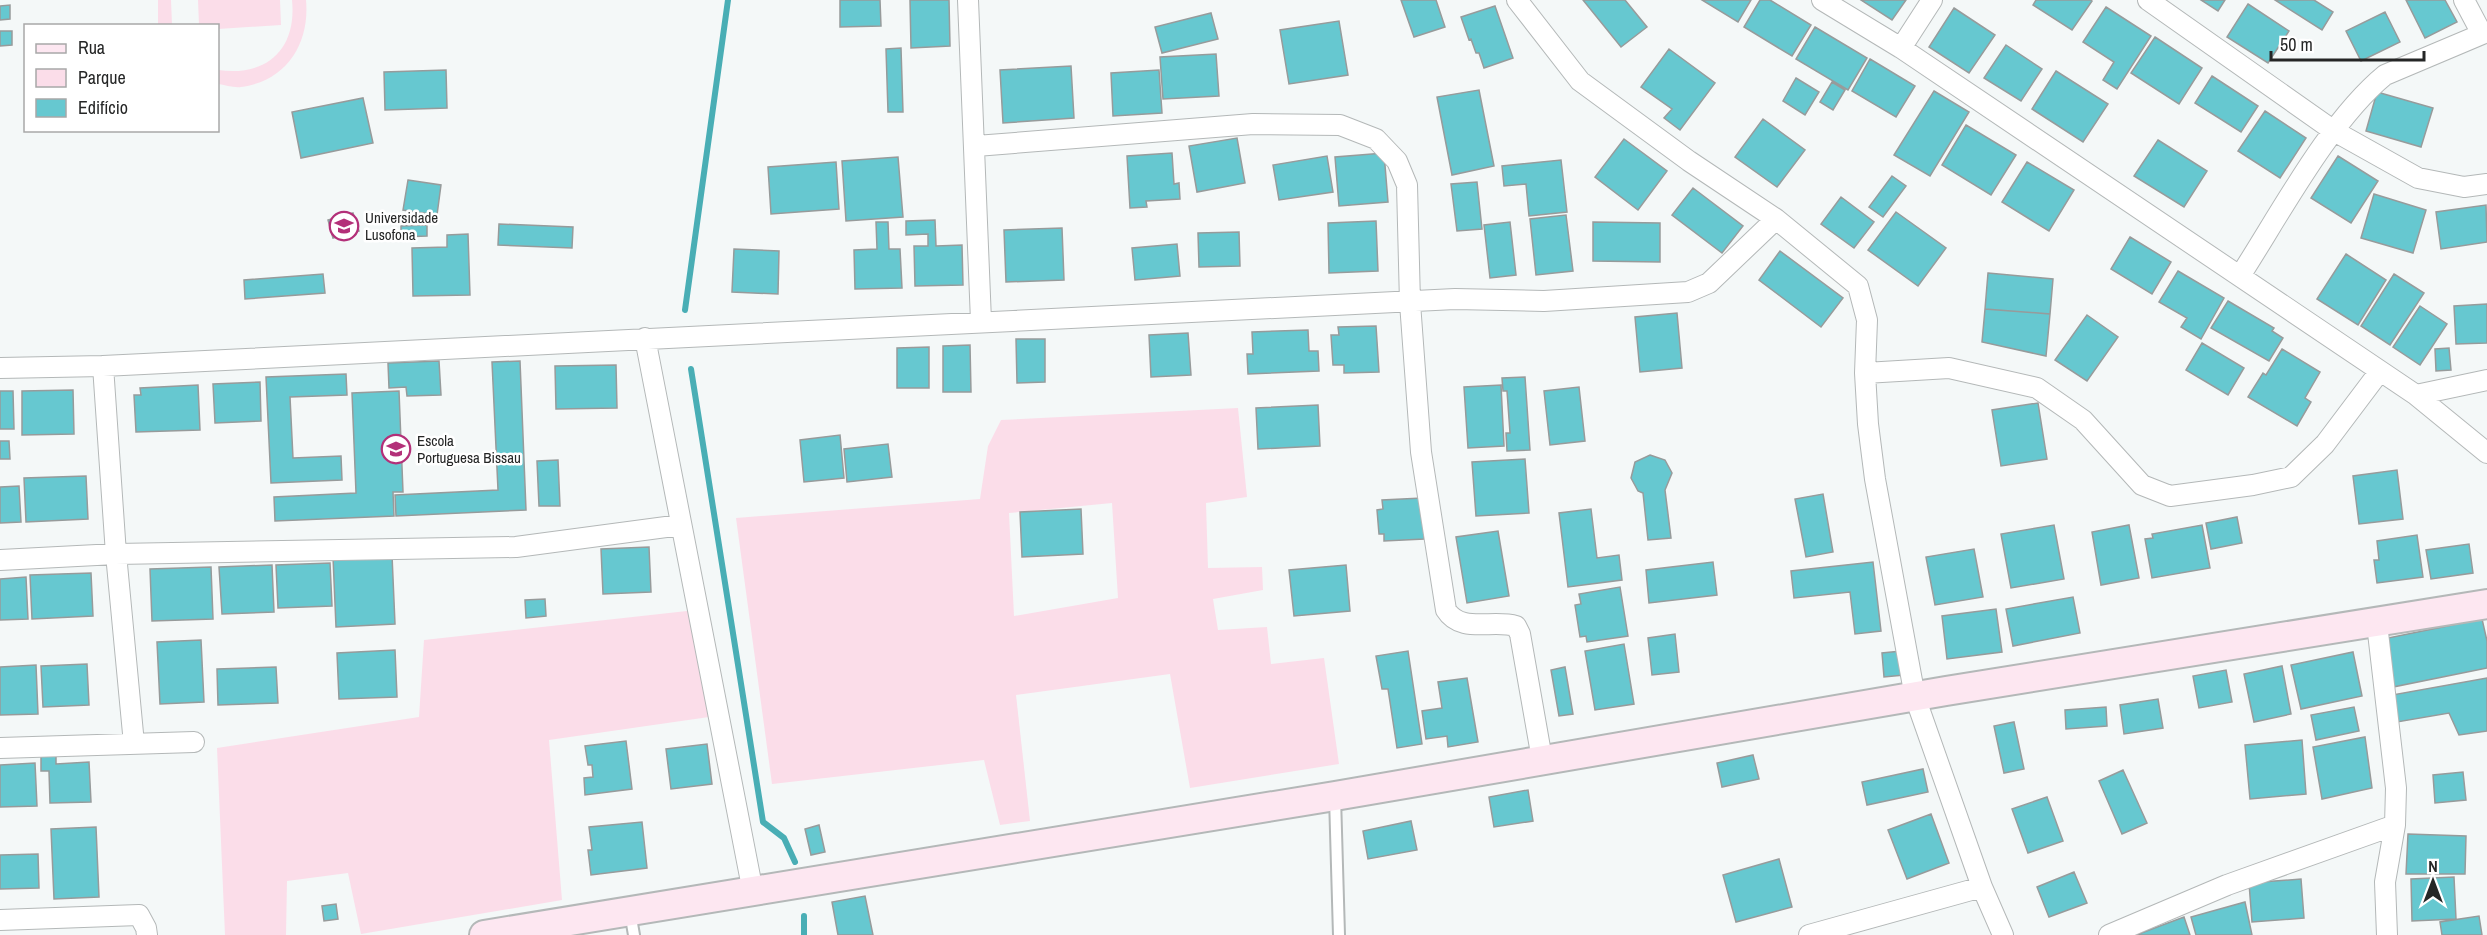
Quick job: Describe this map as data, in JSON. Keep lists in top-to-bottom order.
{
  "places": {
    "school or university": ["Universidade Lusofona", "Escola Portuguesa Bissau"]
  },
  "legend": ["Rua", "Parque", "Edifício"],
  "scale_bar": "50 m",
  "north": "top"
}
